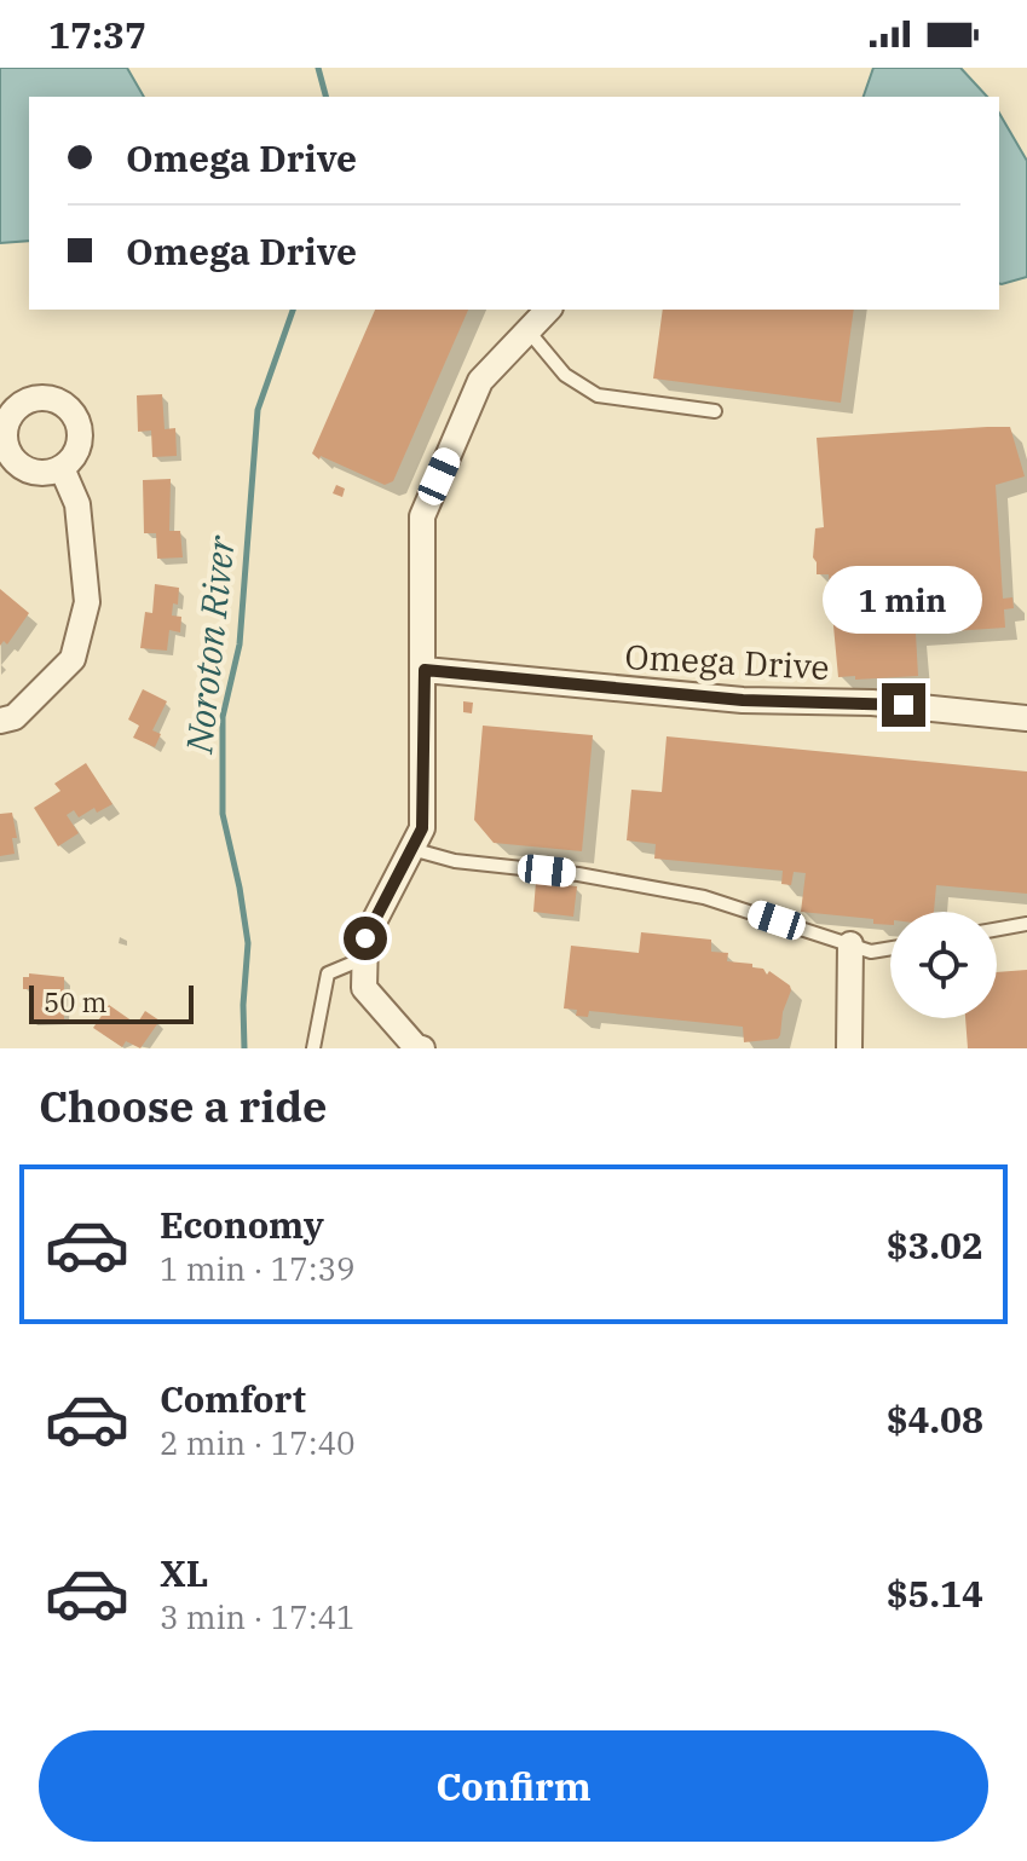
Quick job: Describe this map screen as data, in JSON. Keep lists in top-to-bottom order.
{
  "streets": {
    "street": ["Omega Drive"]
  },
  "water": ["Noroton River"],
  "scale_bar": "50 m",
  "page": {
    "status": "17:37",
    "banner": ["Omega Drive", "Omega Drive"],
    "bubble": "1 min",
    "scale": "50 m",
    "heading": "Choose a ride",
    "list": [
      {
        "name": "Economy",
        "note": "1 min · 17:39",
        "value": "$3.02"
      },
      {
        "name": "Comfort",
        "note": "2 min · 17:40",
        "value": "$4.08"
      },
      {
        "name": "XL",
        "note": "3 min · 17:41",
        "value": "$5.14"
      }
    ],
    "buttons": "Confirm"
  }
}
